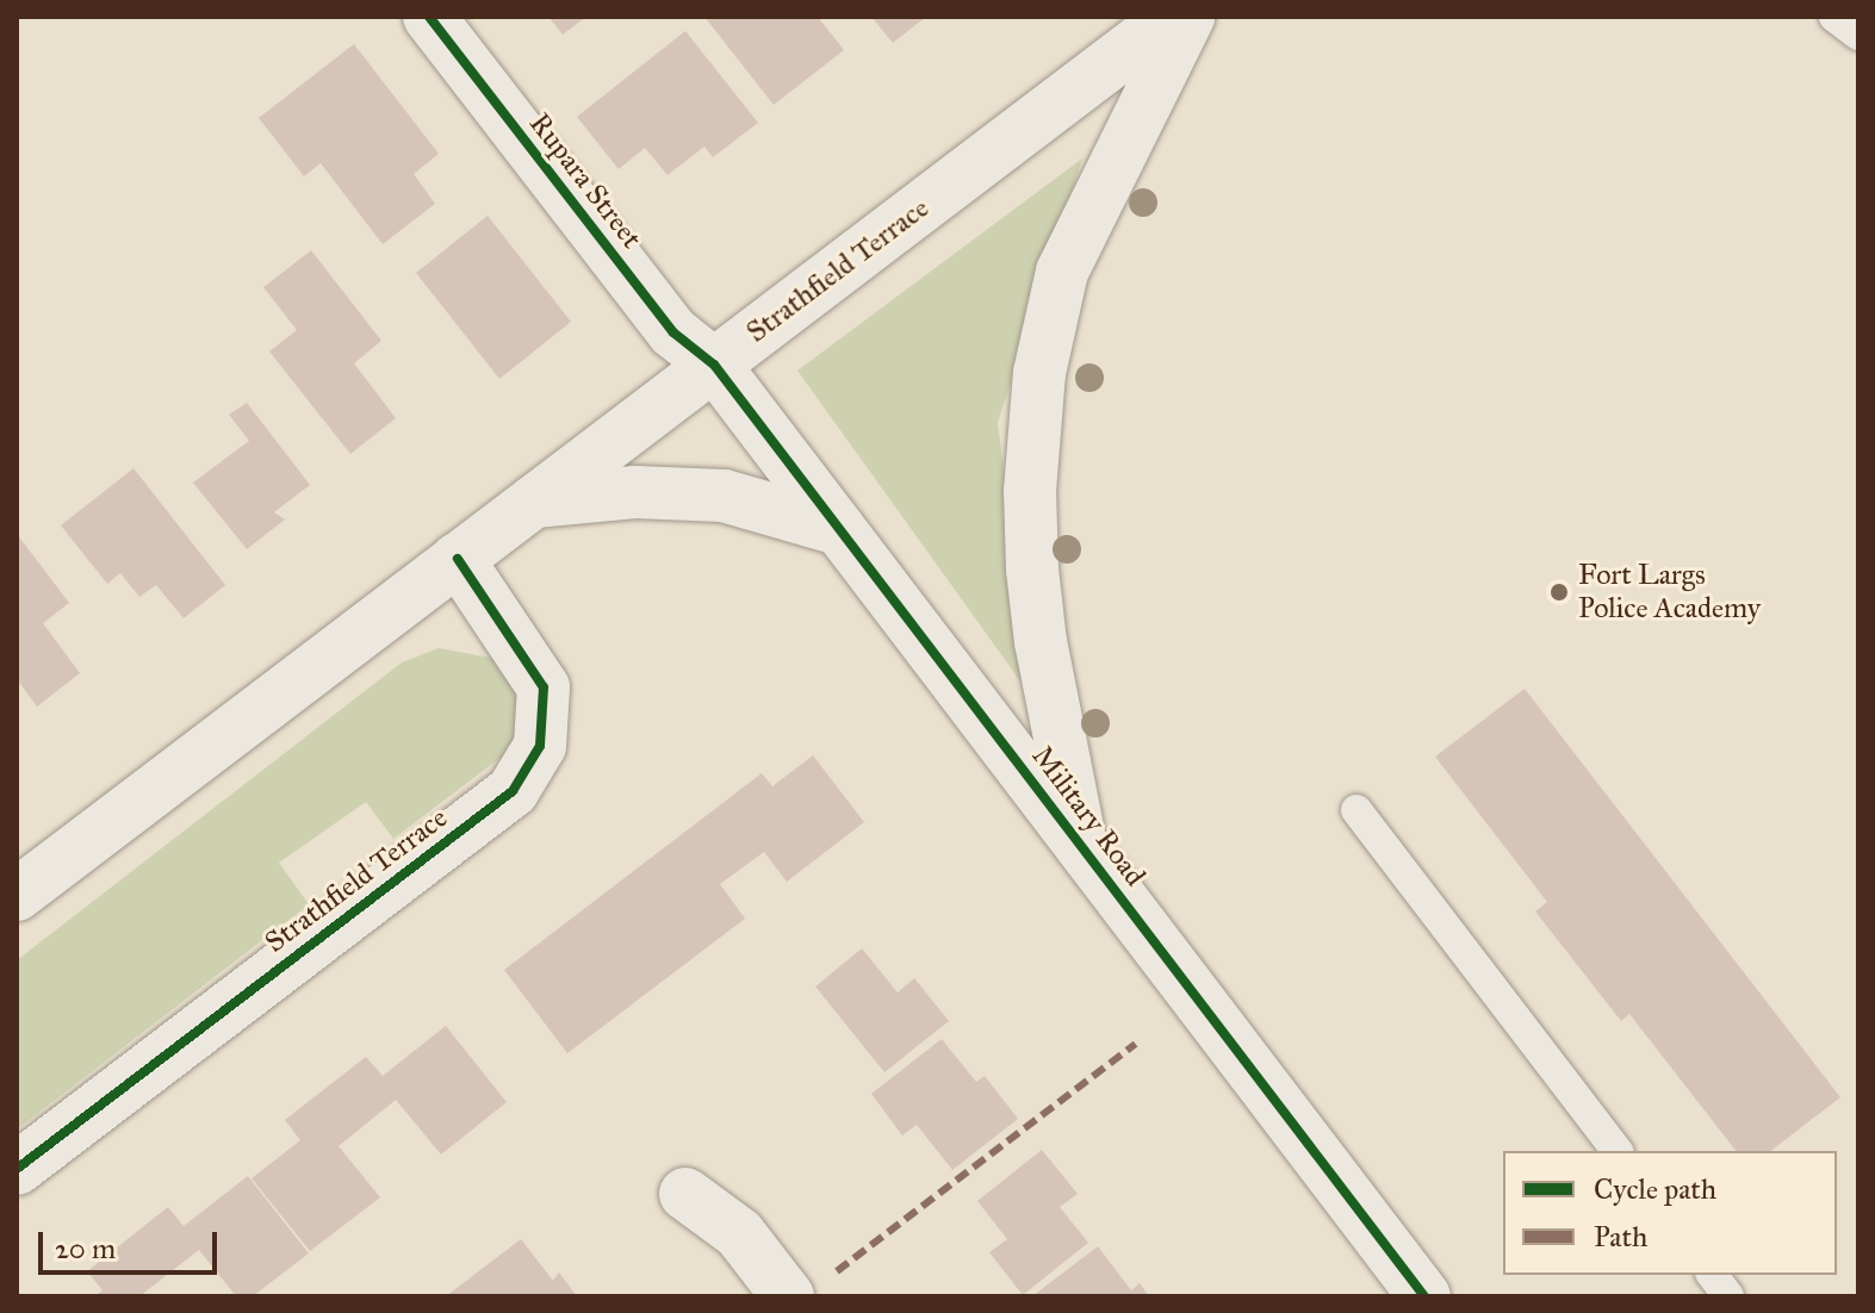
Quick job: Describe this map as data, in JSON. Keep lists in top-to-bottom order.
{
  "streets": {
    "street": ["Rupara Street", "Strathfield Terrace", "Military Road"]
  },
  "crossings": [
    ["Rupara Street", "Strathfield Terrace"],
    ["Rupara Street", "Military Road"],
    ["Strathfield Terrace", "Military Road"]
  ],
  "places": ["Fort Largs Police Academy"],
  "legend": ["Cycle path", "Path"],
  "scale_bar": "20 m"
}
